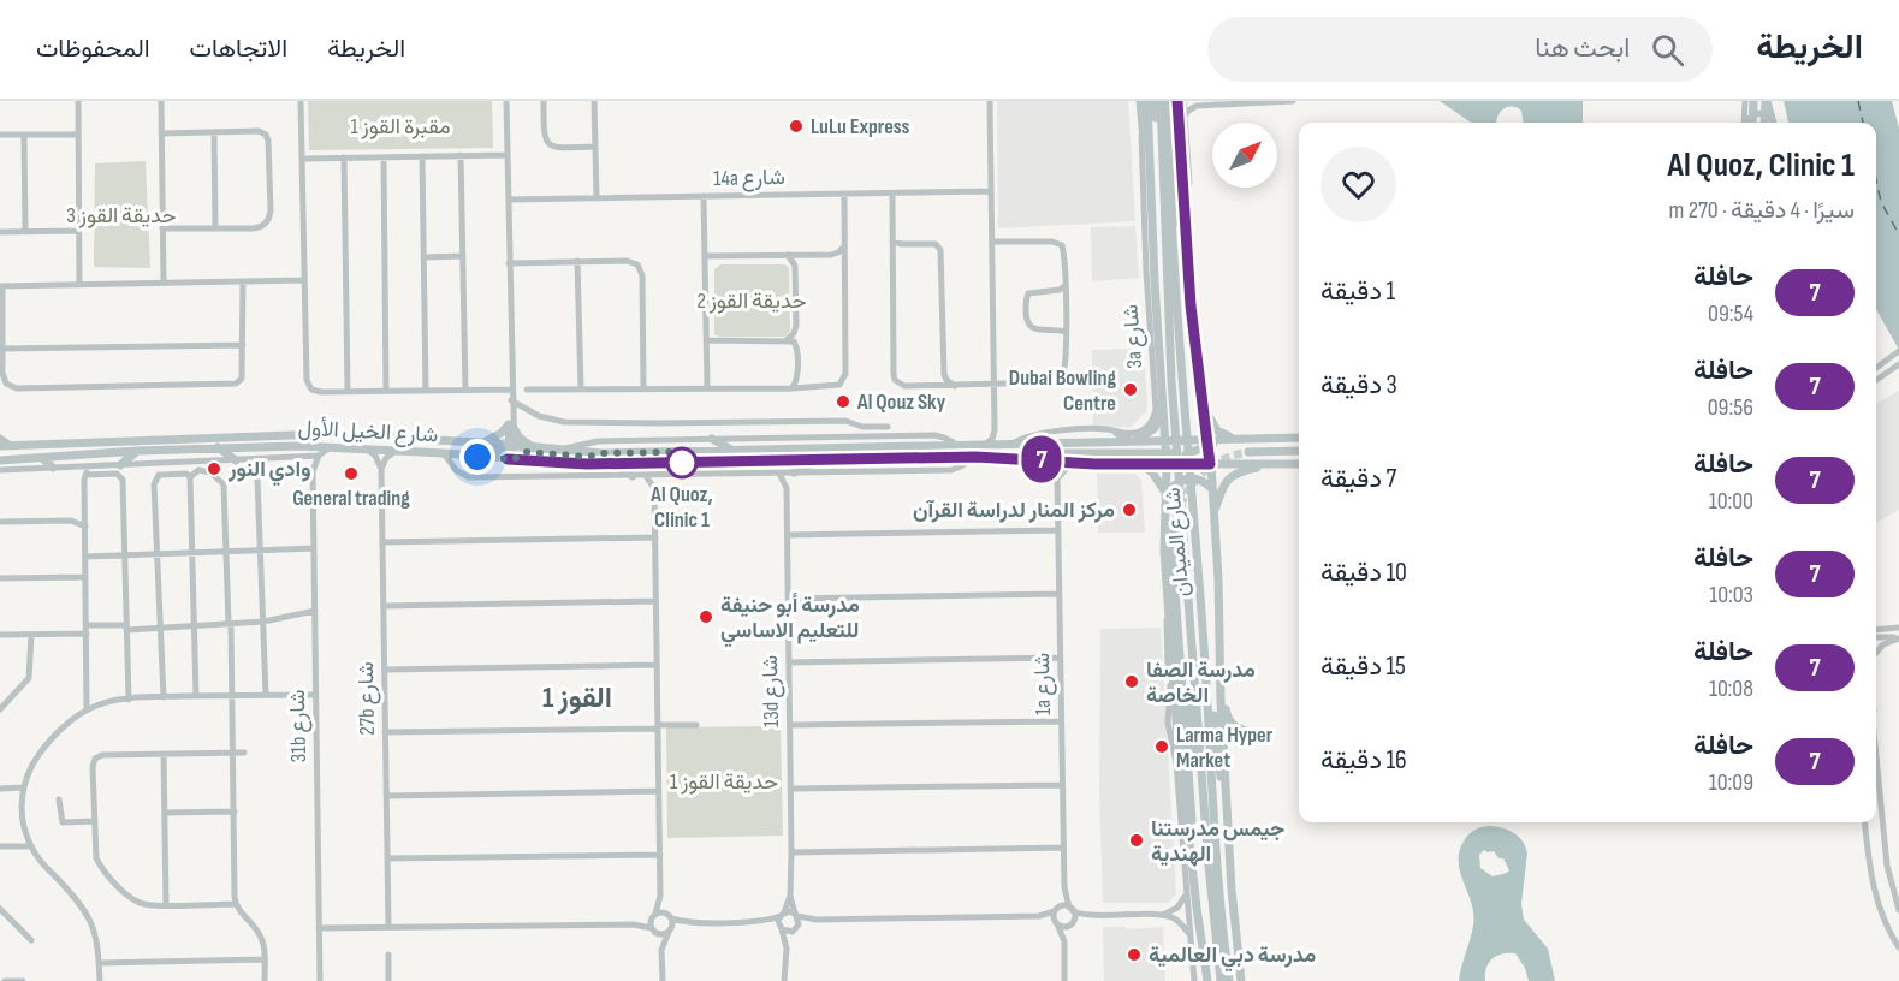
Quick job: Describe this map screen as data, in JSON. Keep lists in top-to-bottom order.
{
  "streets": {
    "main road": ["شارع الخيل الأول", "شارع الميدان"],
    "street": [
      "14a شارع",
      "3a شارع",
      "1a شارع",
      "13d شارع",
      "27b شارع",
      "31b شارع"
    ]
  },
  "crossings": [
    ["3a شارع", "شارع الخيل الأول"]
  ],
  "districts": ["القوز 1"],
  "parks": [
    "مقبرة القوز 1",
    "حديقة القوز 3",
    "حديقة القوز 2",
    "حديقة القوز 1"
  ],
  "places": [
    "LuLu Express",
    "Dubai Bowling Centre",
    "Al Qouz Sky",
    "Al Quoz, Clinic 1",
    "وادي النور",
    "General trading",
    "مركز المنار لدراسة القرآن",
    "مدرسة أبو حنيفة للتعليم الاساسي",
    "مدرسة الصفا الخاصة",
    "Larma Hyper Market",
    "جيمس مدرستنا الهندية",
    "مدرسة دبي العالمية"
  ],
  "lines": ["bus line 7"],
  "north": "top right",
  "page": {
    "header": "الخريطة",
    "search": "ابحث هنا",
    "nav": ["الخريطة", "الاتجاهات", "المحفوظات"],
    "on_map": "7",
    "heading": ["Al Quoz, Clinic 1", "سيرًا · 4 دقيقة · 270 m"],
    "list": [
      {
        "mark": "7",
        "name": "حافلة",
        "note": "09:54",
        "value": "1 دقيقة"
      },
      {
        "mark": "7",
        "name": "حافلة",
        "note": "09:56",
        "value": "3 دقيقة"
      },
      {
        "mark": "7",
        "name": "حافلة",
        "note": "10:00",
        "value": "7 دقيقة"
      },
      {
        "mark": "7",
        "name": "حافلة",
        "note": "10:03",
        "value": "10 دقيقة"
      },
      {
        "mark": "7",
        "name": "حافلة",
        "note": "10:08",
        "value": "15 دقيقة"
      },
      {
        "mark": "7",
        "name": "حافلة",
        "note": "10:09",
        "value": "16 دقيقة"
      }
    ]
  }
}
